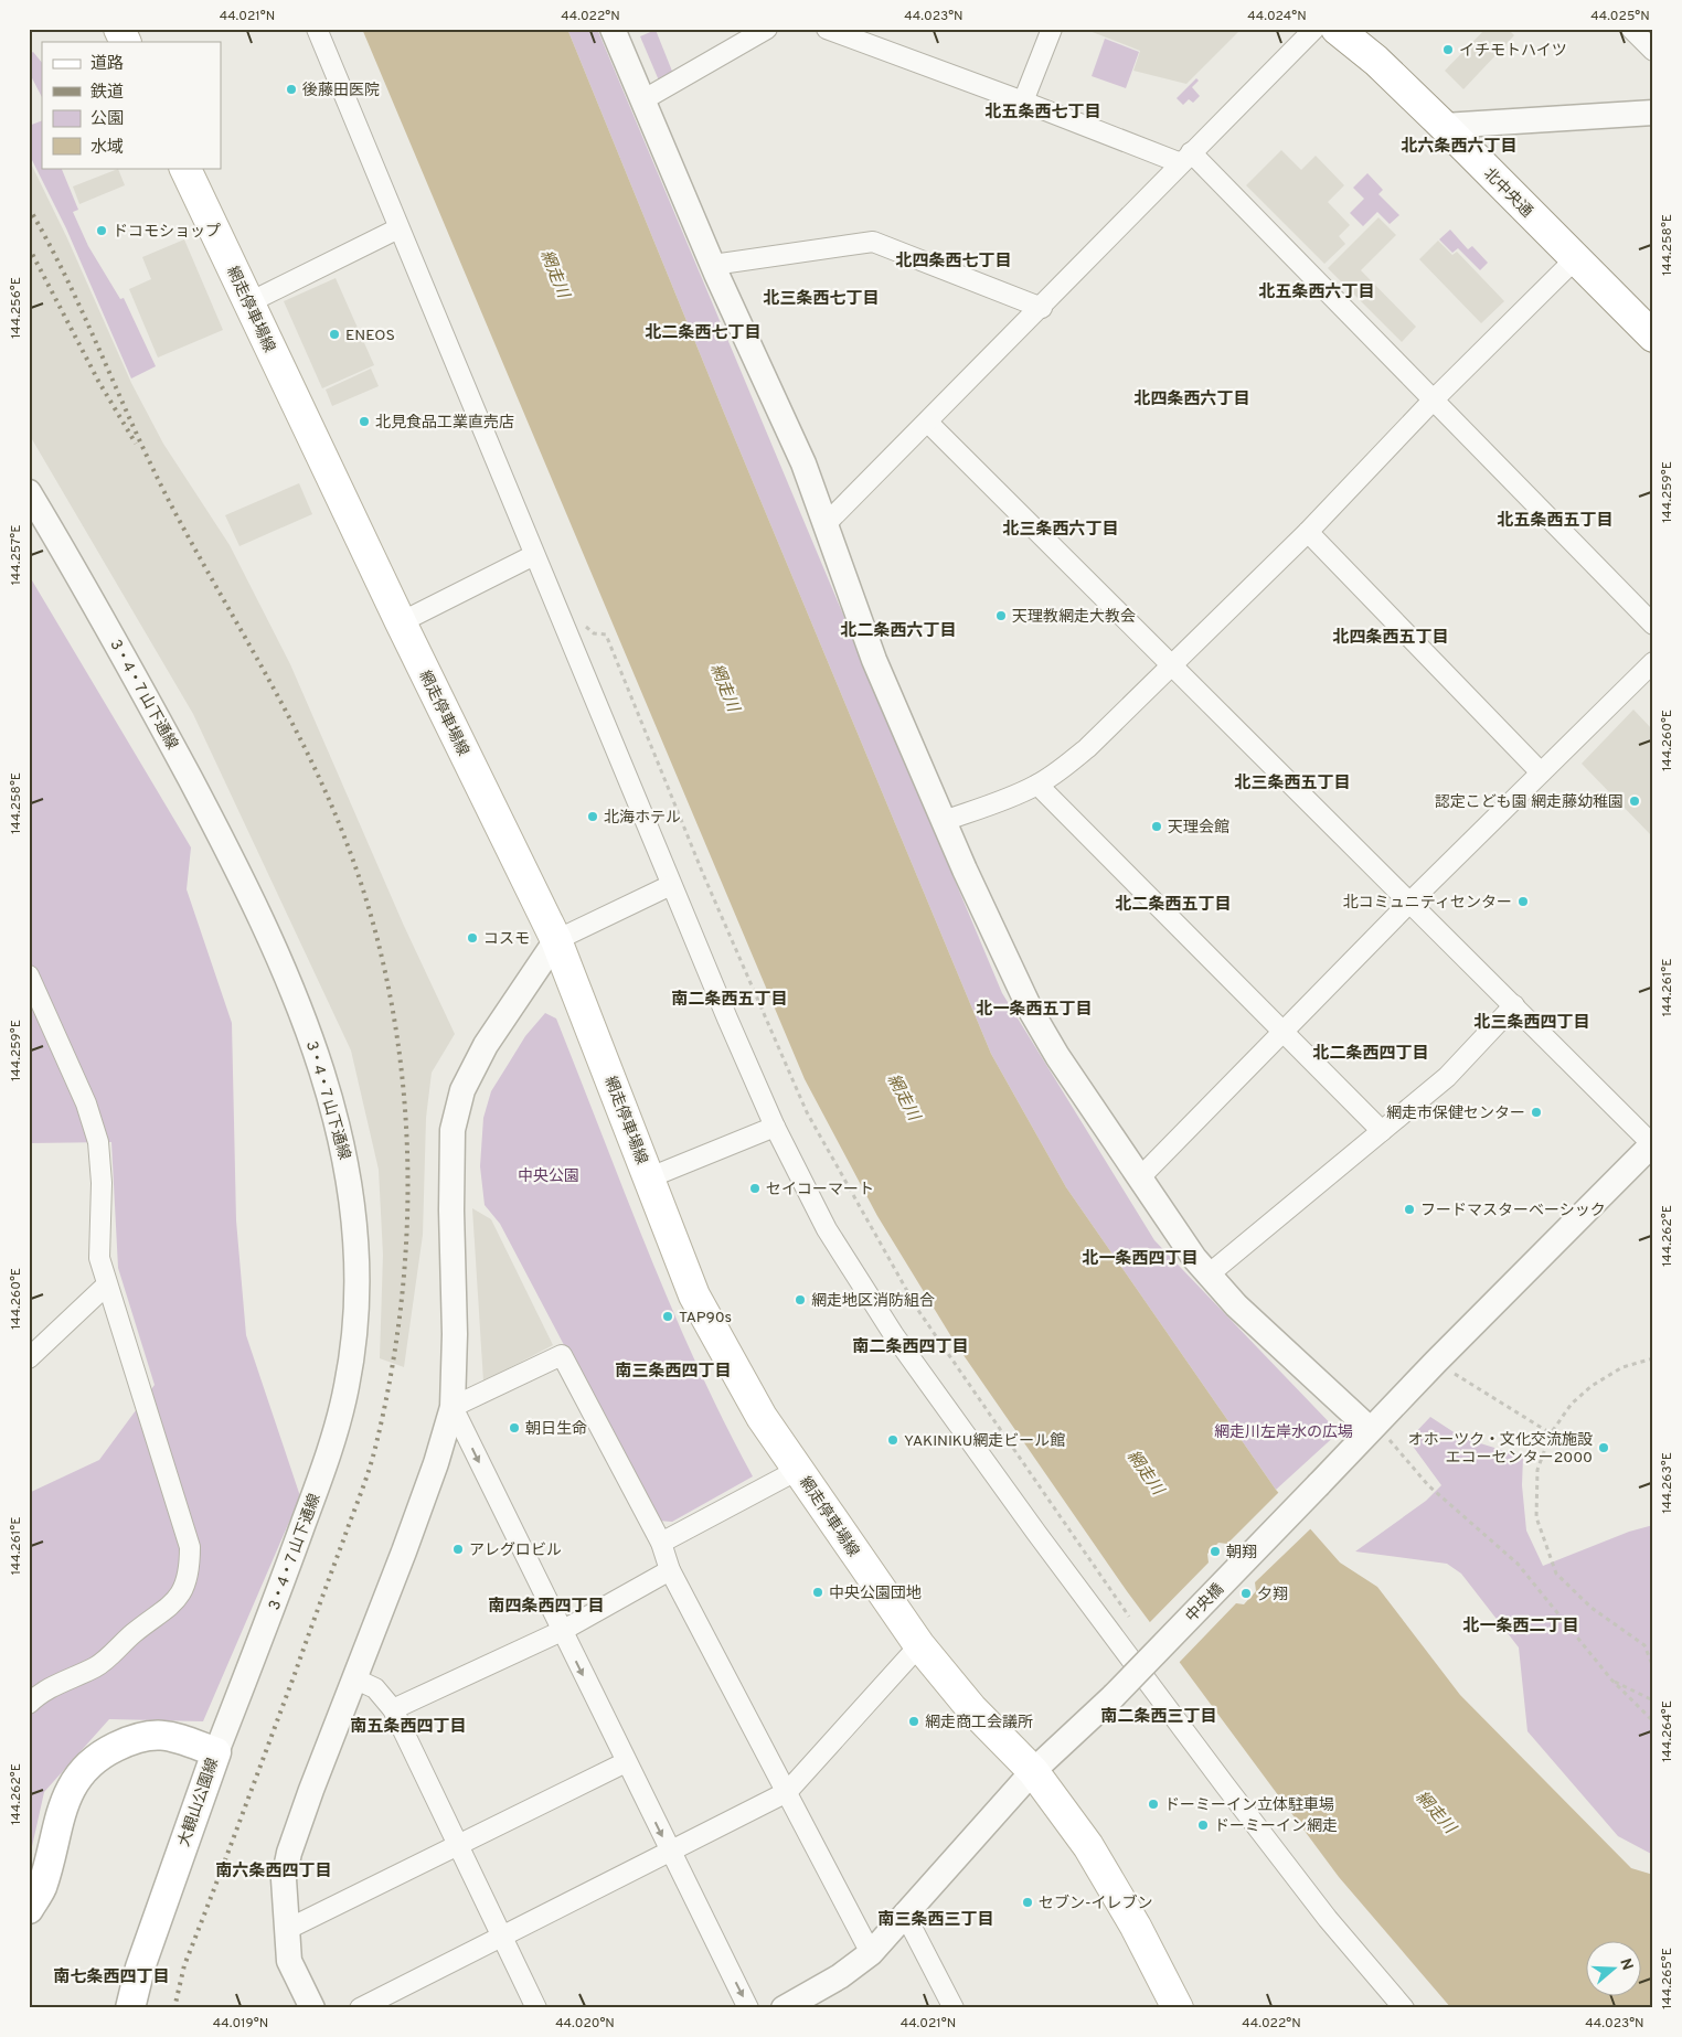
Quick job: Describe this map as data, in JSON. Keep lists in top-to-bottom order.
{
  "streets": {
    "main road": ["北中央通", "網走停車場線", "大観山公園線"],
    "street": ["3・4・7 山下通線", "中央橋"]
  },
  "crossings": [
    ["網走停車場線", "中央橋"],
    ["3・4・7 山下通線", "大観山公園線"]
  ],
  "districts": [
    "北五条西七丁目",
    "北六条西六丁目",
    "北四条西七丁目",
    "北五条西六丁目",
    "北三条西七丁目",
    "北二条西七丁目",
    "北四条西六丁目",
    "北五条西五丁目",
    "北三条西六丁目",
    "北二条西六丁目",
    "北四条西五丁目",
    "北三条西五丁目",
    "北二条西五丁目",
    "南二条西五丁目",
    "北一条西五丁目",
    "北三条西四丁目",
    "北二条西四丁目",
    "北一条西四丁目",
    "南二条西四丁目",
    "南三条西四丁目",
    "南四条西四丁目",
    "北一条西二丁目",
    "南二条西三丁目",
    "南五条西四丁目",
    "南六条西四丁目",
    "南三条西三丁目",
    "南七条西四丁目"
  ],
  "water": ["網走川"],
  "parks": ["中央公園", "網走川左岸水の広場"],
  "places": [
    "イチモトハイツ",
    "後藤田医院",
    "ドコモショップ",
    "ENEOS",
    "北見食品工業直売店",
    "天理教網走大教会",
    "認定こども園 網走藤幼稚園",
    "北海ホテル",
    "天理会館",
    "北コミュニティセンター",
    "コスモ",
    "網走市保健センター",
    "セイコーマート",
    "フードマスターベーシック",
    "網走地区消防組合",
    "TAP90s",
    "朝日生命",
    "YAKINIKU網走ビール館",
    "オホーツク・文化交流施設 エコーセンター2000",
    "アレグロビル",
    "朝翔",
    "中央公園団地",
    "夕翔",
    "網走商工会議所",
    "ドーミーイン立体駐車場",
    "ドーミーイン網走",
    "セブン-イレブン"
  ],
  "legend": [
    "道路",
    "鉄道",
    "公園",
    "水域"
  ],
  "north": "right",
  "coordinates": [
    "44.021°N",
    "44.022°N",
    "44.023°N",
    "44.024°N",
    "44.025°N",
    "144.258°E",
    "144.256°E",
    "144.259°E",
    "144.257°E",
    "144.260°E",
    "144.261°E",
    "144.262°E",
    "144.263°E",
    "144.264°E",
    "144.265°E",
    "44.019°N",
    "44.020°N"
  ]
}
